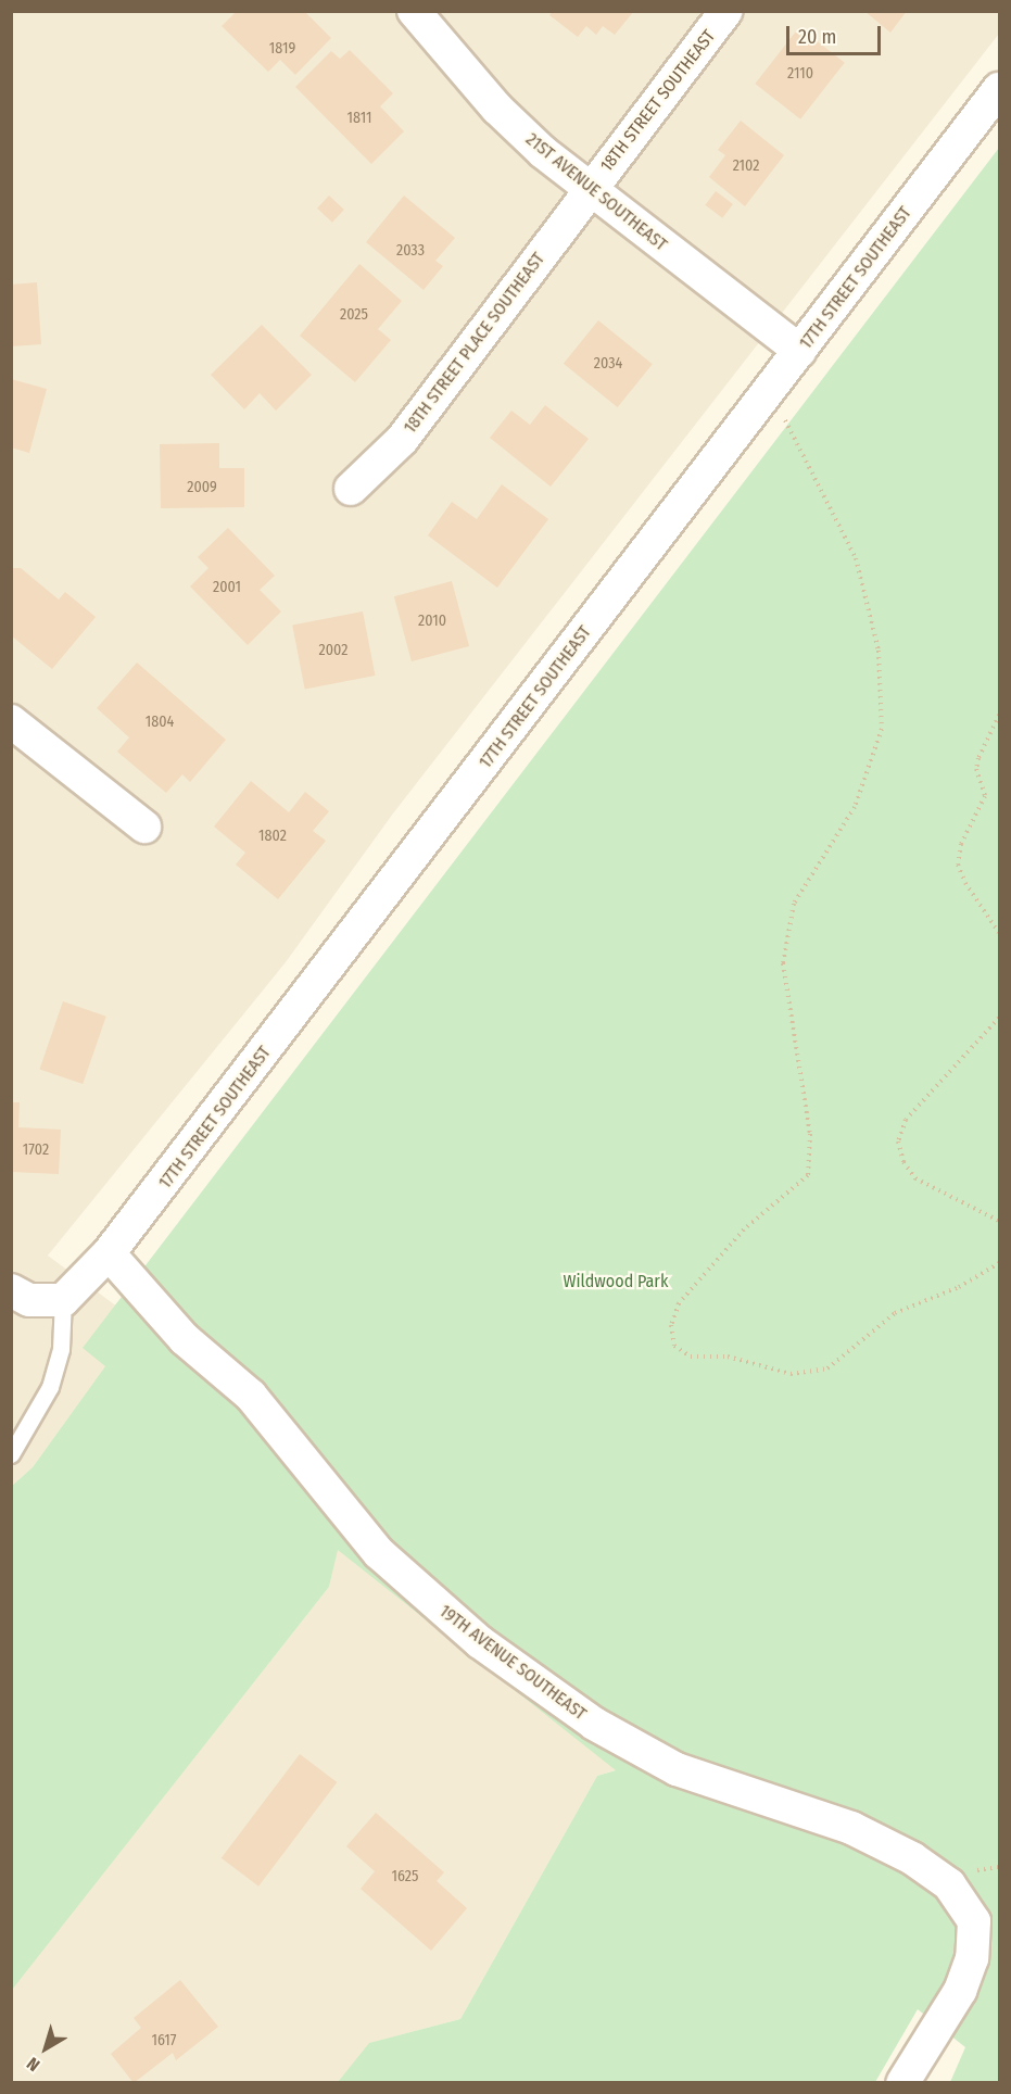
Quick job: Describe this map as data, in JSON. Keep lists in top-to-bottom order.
{
  "streets": {
    "street": [
      "18TH STREET SOUTHEAST",
      "21ST AVENUE SOUTHEAST",
      "17TH STREET SOUTHEAST",
      "18TH STREET PLACE SOUTHEAST",
      "19TH AVENUE SOUTHEAST"
    ]
  },
  "crossings": [
    ["18TH STREET SOUTHEAST", "21ST AVENUE SOUTHEAST"],
    ["18TH STREET SOUTHEAST", "18TH STREET PLACE SOUTHEAST"],
    ["21ST AVENUE SOUTHEAST", "17TH STREET SOUTHEAST"],
    ["21ST AVENUE SOUTHEAST", "18TH STREET PLACE SOUTHEAST"],
    ["17TH STREET SOUTHEAST", "19TH AVENUE SOUTHEAST"]
  ],
  "parks": ["Wildwood Park"],
  "house_numbers": [
    "1819",
    "2110",
    "1811",
    "2102",
    "2033",
    "2025",
    "2034",
    "2009",
    "2001",
    "2010",
    "2002",
    "1804",
    "1802",
    "1702",
    "1625",
    "1617"
  ],
  "scale_bar": "20 m",
  "north": "bottom left"
}
